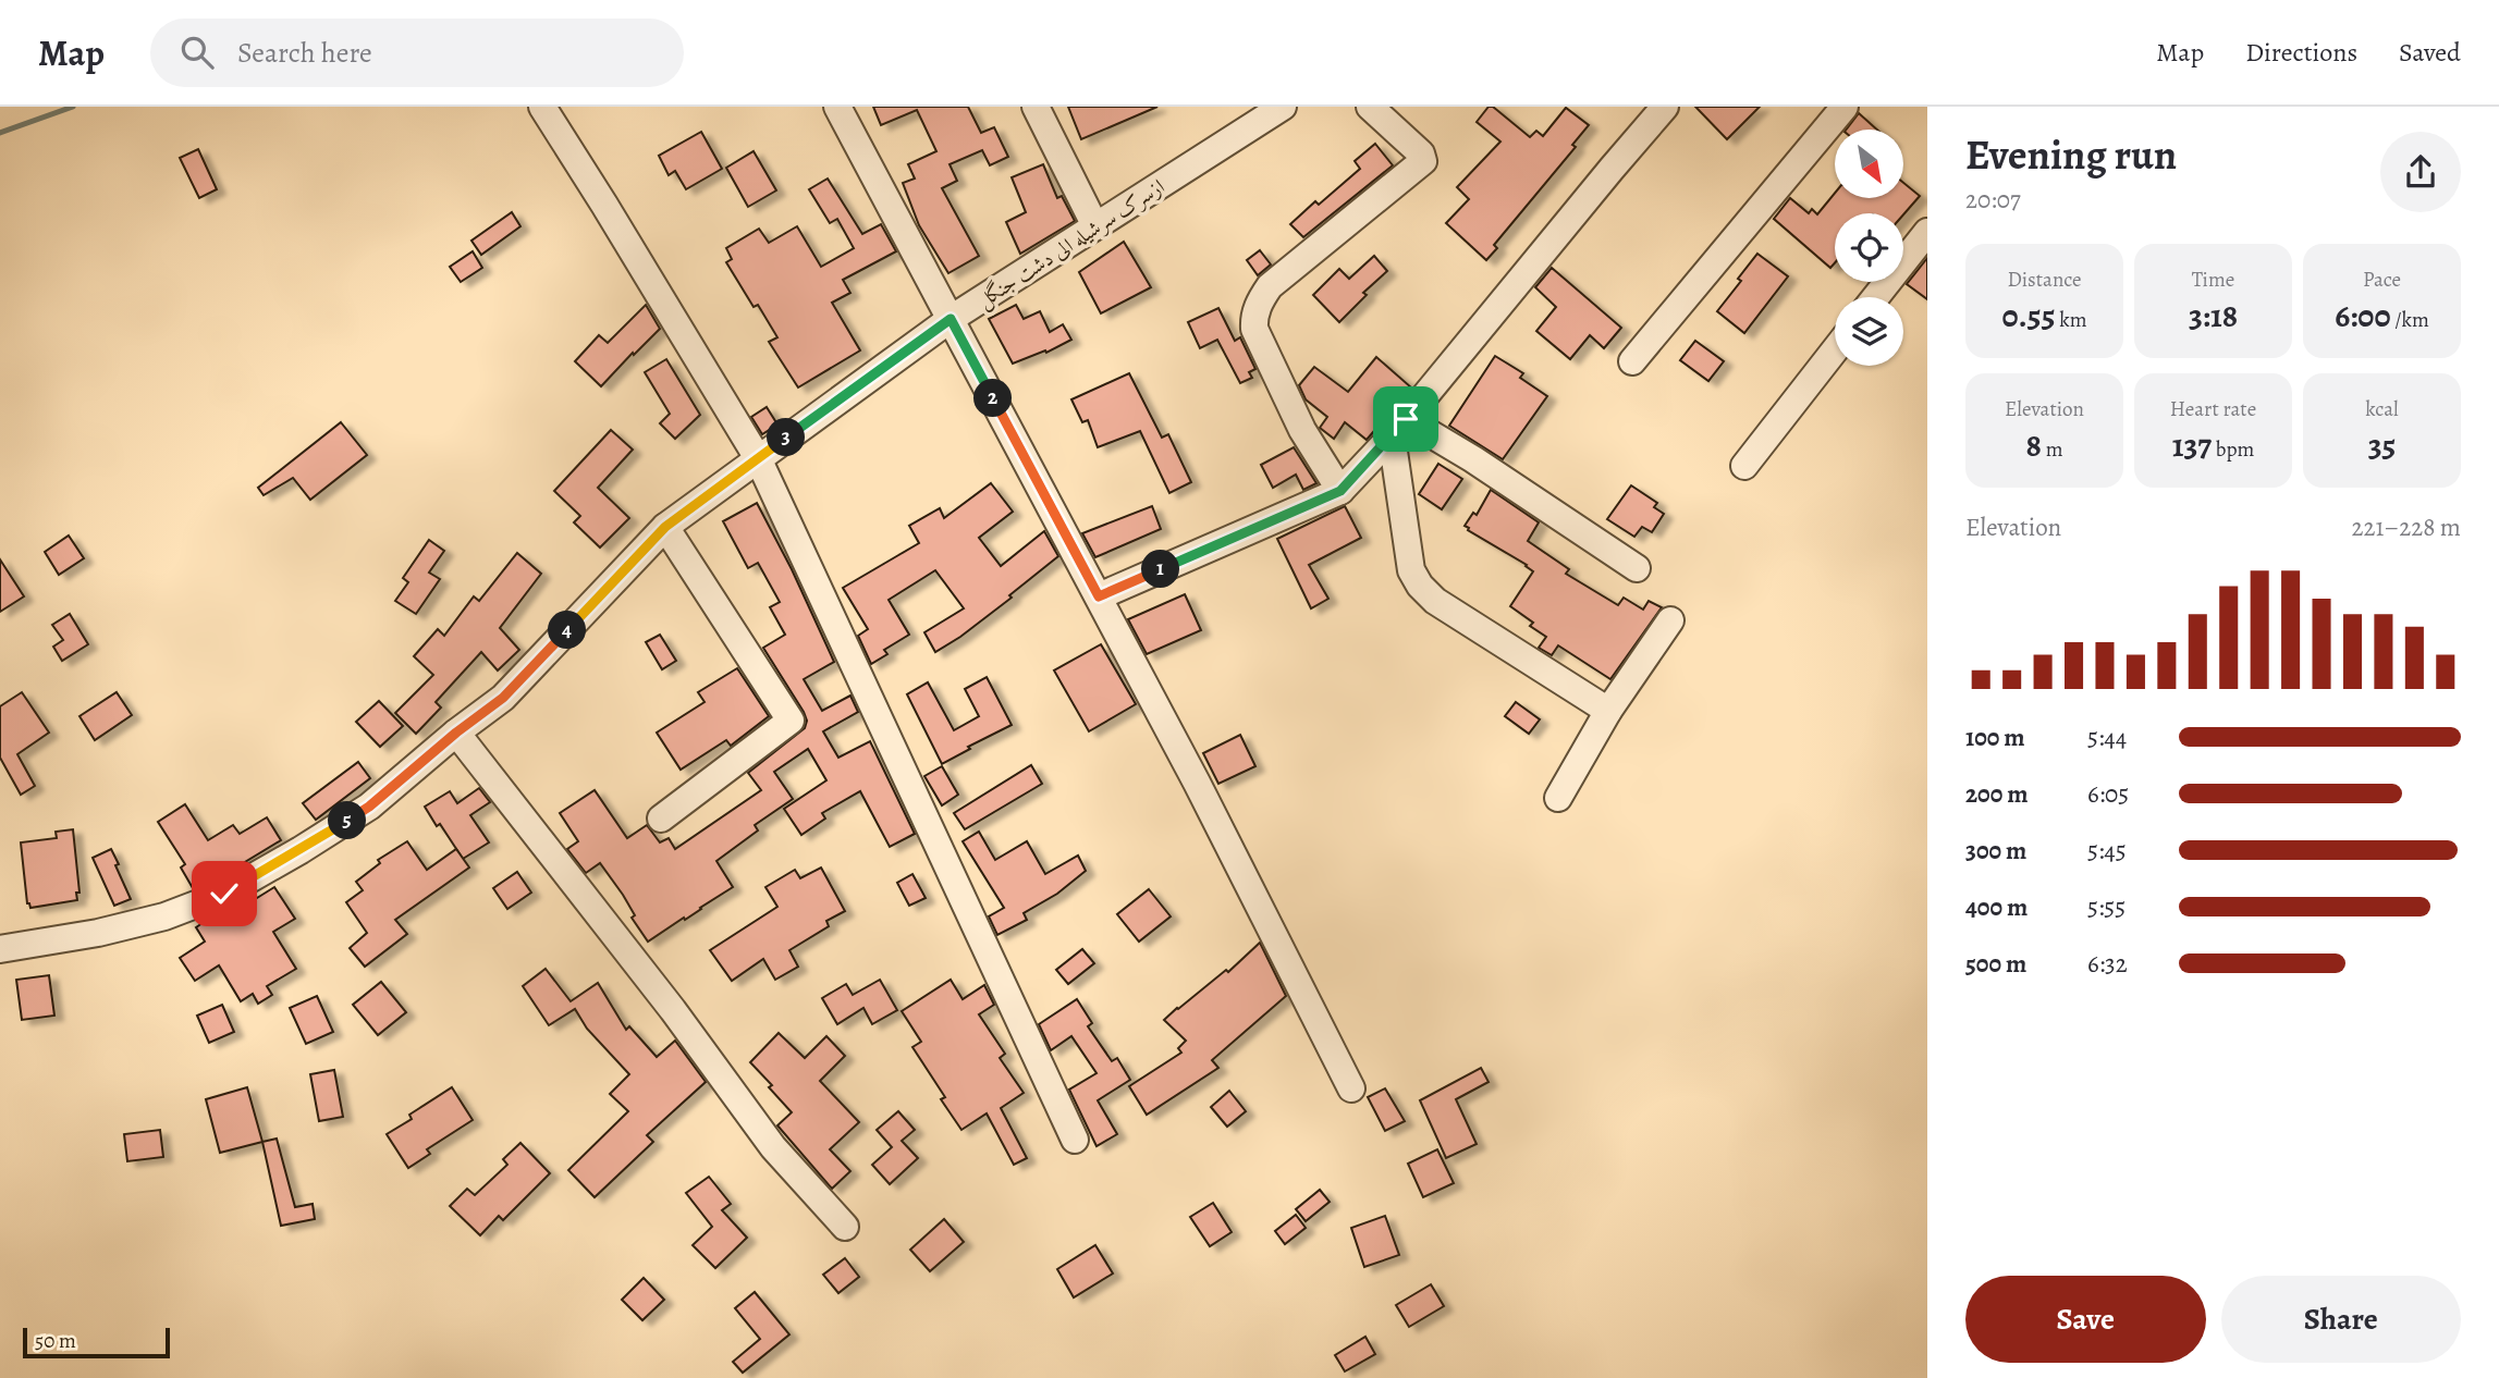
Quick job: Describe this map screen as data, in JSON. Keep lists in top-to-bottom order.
{
  "streets": {
    "street": ["ازسرک سرشیله الی دشت جنگل"]
  },
  "scale_bar": "50 m",
  "north": "bottom right",
  "page": {
    "header": "Map",
    "search": "Search here",
    "nav": ["Map", "Directions", "Saved"],
    "heading": ["Evening run", "20:07"],
    "stats": [
      ["Distance", "0.55 km"],
      ["Time", "3:18"],
      ["Pace", "6:00 /km"],
      ["Elevation", "8 m"],
      ["Heart rate", "137 bpm"],
      ["kcal", "35"]
    ],
    "pins": [
      "2",
      "3",
      "1",
      "4",
      "5"
    ],
    "chart": ["Elevation", "221–228 m"],
    "list": [
      {
        "name": "100 m",
        "note": "5:44"
      },
      {
        "name": "200 m",
        "note": "6:05"
      },
      {
        "name": "300 m",
        "note": "5:45"
      },
      {
        "name": "400 m",
        "note": "5:55"
      },
      {
        "name": "500 m",
        "note": "6:32"
      }
    ],
    "buttons": ["Save", "Share"],
    "scale": "50 m"
  }
}
